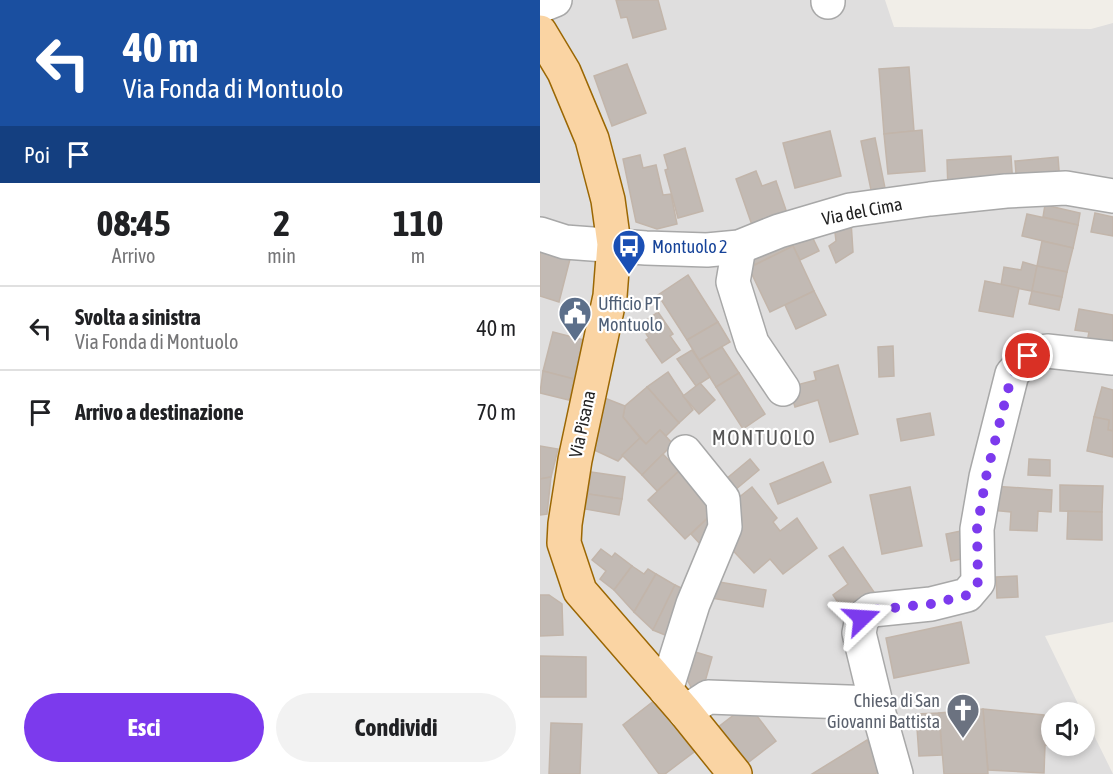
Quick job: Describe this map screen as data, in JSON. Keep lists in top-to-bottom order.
{
  "streets": {
    "main road": ["Via Pisana"],
    "street": ["Via del Cima"]
  },
  "crossings": [
    ["Via del Cima", "Via Pisana"]
  ],
  "districts": ["MONTUOLO"],
  "places": {
    "bus stop": ["Montuolo 2"],
    "public building": ["Ufficio PT Montuolo"],
    "church": ["Chiesa di San Giovanni Battista"]
  },
  "page": {
    "turn": ["40 m", "Via Fonda di Montuolo"],
    "then": "Poi",
    "eta": [
      "08:45",
      "Arrivo",
      "2",
      "min",
      "110",
      "m"
    ],
    "list": [
      {
        "name": "Svolta a sinistra",
        "note": "Via Fonda di Montuolo",
        "value": "40 m"
      },
      {
        "name": "Arrivo a destinazione",
        "value": "70 m"
      }
    ],
    "buttons": ["Esci", "Condividi"]
  }
}
